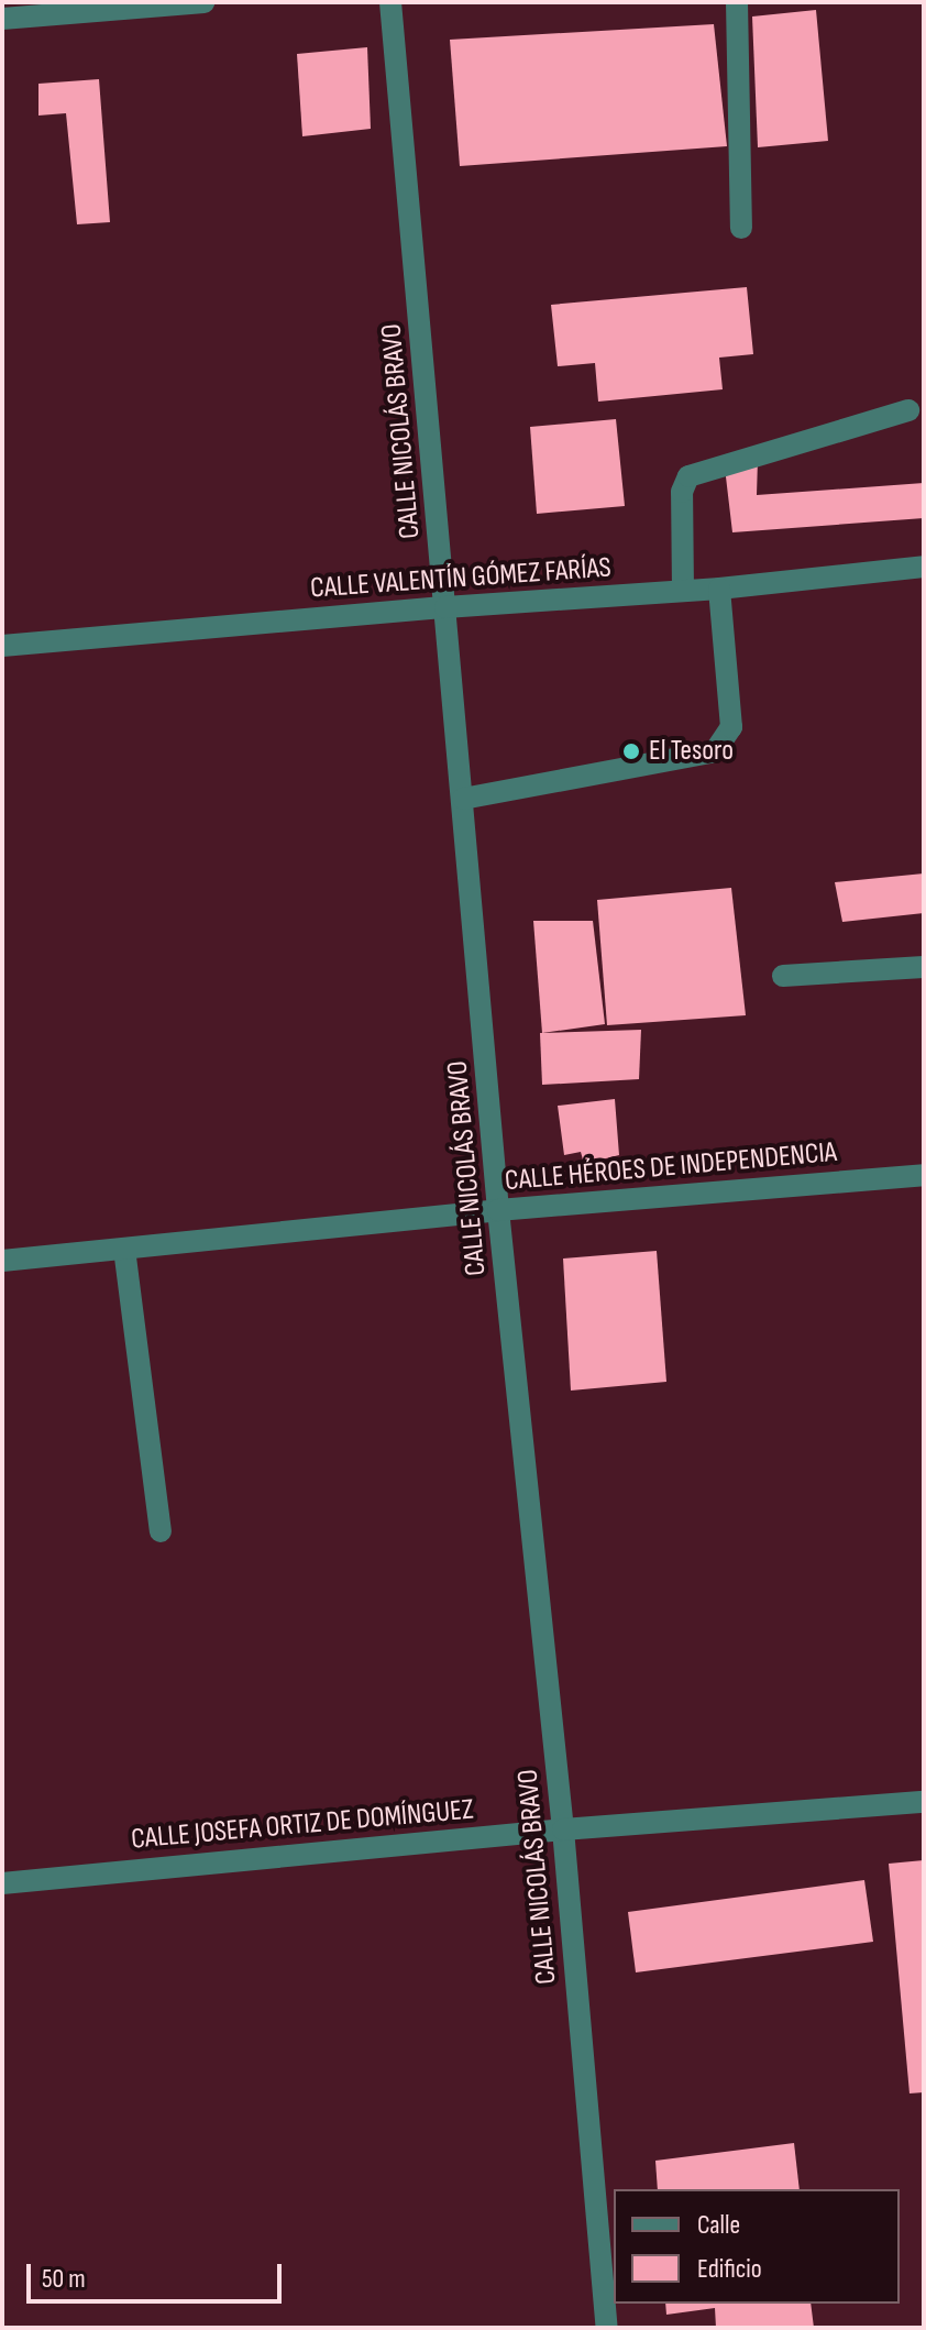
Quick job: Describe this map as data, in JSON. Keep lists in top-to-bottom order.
{
  "streets": {
    "street": [
      "CALLE NICOLÁS BRAVO",
      "CALLE VALENTÍN GÓMEZ FARÍAS",
      "CALLE HÉROES DE INDEPENDENCIA",
      "CALLE JOSEFA ORTIZ DE DOMÍNGUEZ"
    ]
  },
  "crossings": [
    ["CALLE NICOLÁS BRAVO", "CALLE VALENTÍN GÓMEZ FARÍAS"],
    ["CALLE NICOLÁS BRAVO", "CALLE HÉROES DE INDEPENDENCIA"],
    ["CALLE NICOLÁS BRAVO", "CALLE JOSEFA ORTIZ DE DOMÍNGUEZ"]
  ],
  "places": ["El Tesoro"],
  "legend": ["Calle", "Edificio"],
  "scale_bar": "50 m"
}
